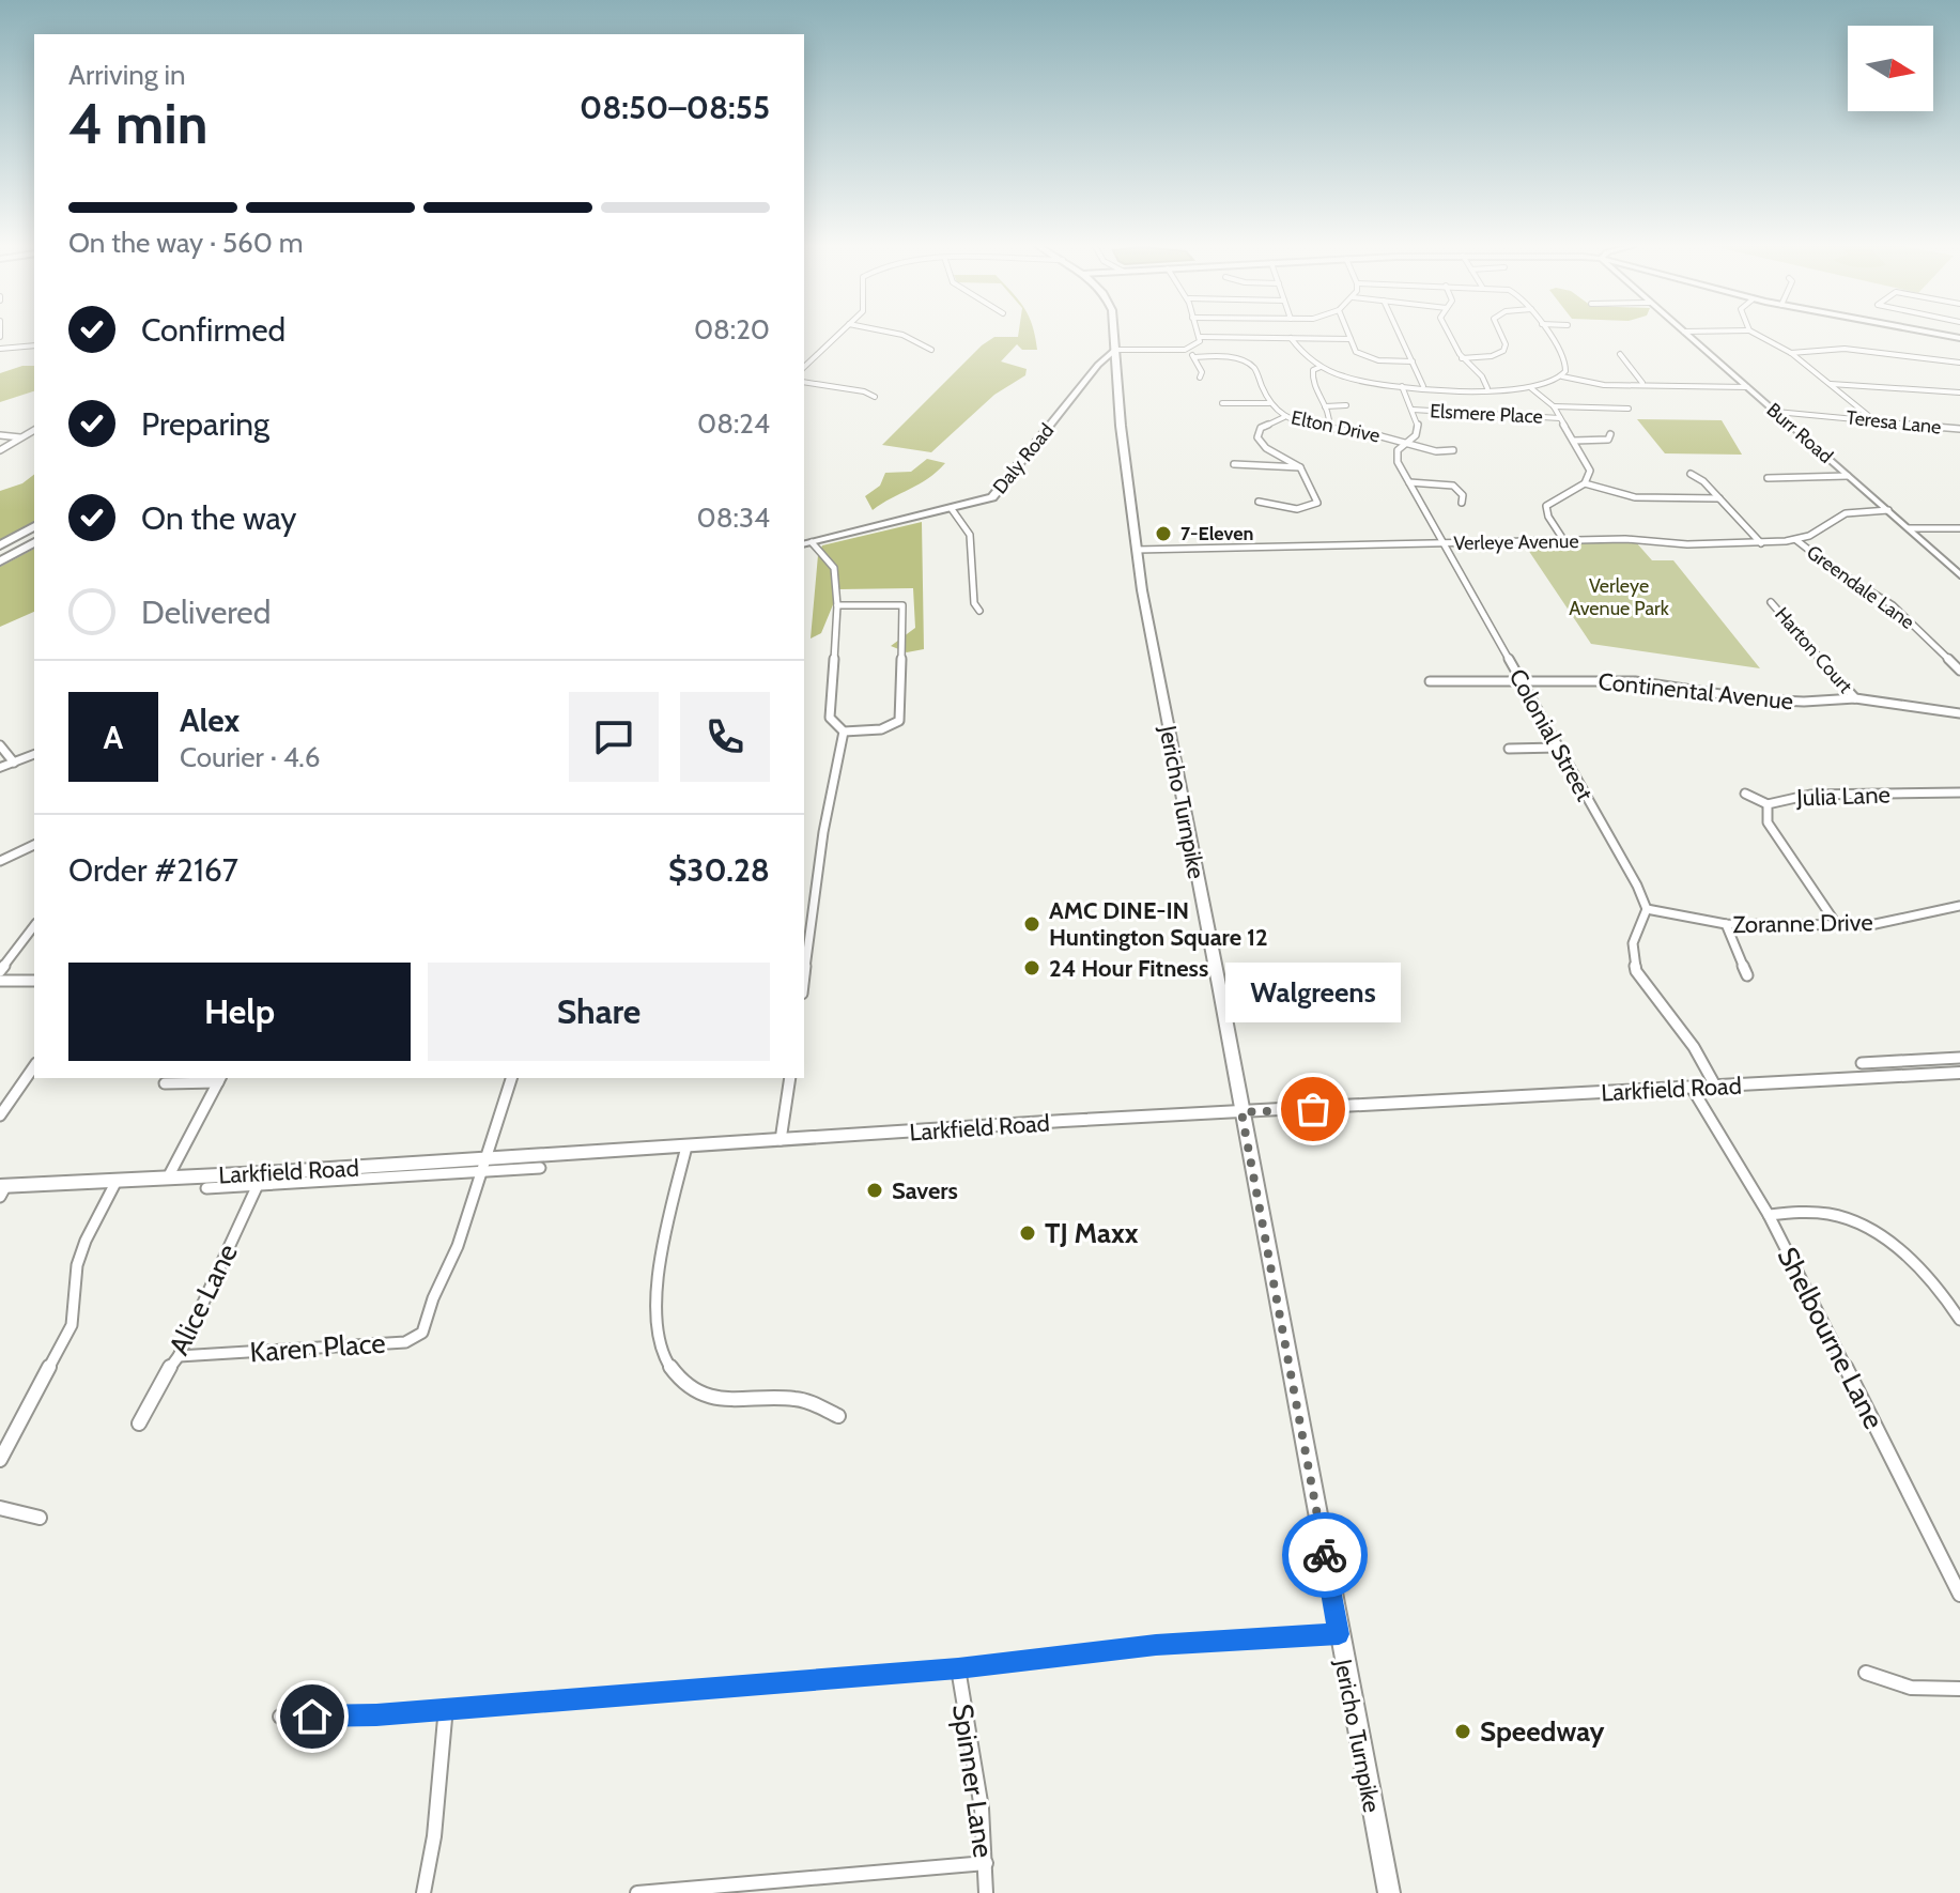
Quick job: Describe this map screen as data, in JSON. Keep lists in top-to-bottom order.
{
  "streets": {
    "main road": [
      "Burr Road",
      "Daly Road",
      "Jericho Turnpike",
      "Larkfield Road"
    ],
    "street": [
      "Elsmere Place",
      "Teresa Lane",
      "Elton Drive",
      "Verleye Avenue",
      "Greendale Lane",
      "Harton Court",
      "Continental Avenue",
      "Colonial Street",
      "Julia Lane",
      "Zoranne Drive",
      "Alice Lane",
      "Shelbourne Lane",
      "Karen Place",
      "Spinner Lane"
    ]
  },
  "crossings": [
    ["Elsmere Place", "Colonial Street"],
    ["Teresa Lane", "Burr Road"],
    ["Elton Drive", "Colonial Street"],
    ["Burr Road", "Verleye Avenue"],
    ["Daly Road", "Jericho Turnpike"],
    ["Verleye Avenue", "Greendale Lane"],
    ["Verleye Avenue", "Colonial Street"],
    ["Verleye Avenue", "Jericho Turnpike"],
    ["Harton Court", "Continental Avenue"],
    ["Continental Avenue", "Colonial Street"],
    ["Colonial Street", "Zoranne Drive"],
    ["Julia Lane", "Zoranne Drive"],
    ["Jericho Turnpike", "Larkfield Road"],
    ["Larkfield Road", "Alice Lane"],
    ["Larkfield Road", "Shelbourne Lane"],
    ["Larkfield Road", "Karen Place"],
    ["Alice Lane", "Karen Place"]
  ],
  "parks": ["Verleye Avenue Park"],
  "places": [
    "7-Eleven",
    "AMC DINE-IN Huntington Square 12",
    "24 Hour Fitness",
    "Walgreens",
    "Savers",
    "TJ Maxx",
    "Speedway"
  ],
  "north": "right",
  "page": {
    "heading": ["4 min", "Arriving in", "08:50–08:55"],
    "panel": [
      "Alex",
      "Courier · 4.6",
      "Order #2167",
      "$30.28"
    ],
    "bar": "On the way · 560 m",
    "list": [
      ["Confirmed", "08:20"],
      ["Preparing", "08:24"],
      ["On the way", "08:34"],
      "Delivered"
    ],
    "round": "A",
    "buttons": ["Help", "Share"],
    "bubble": "Walgreens"
  }
}
